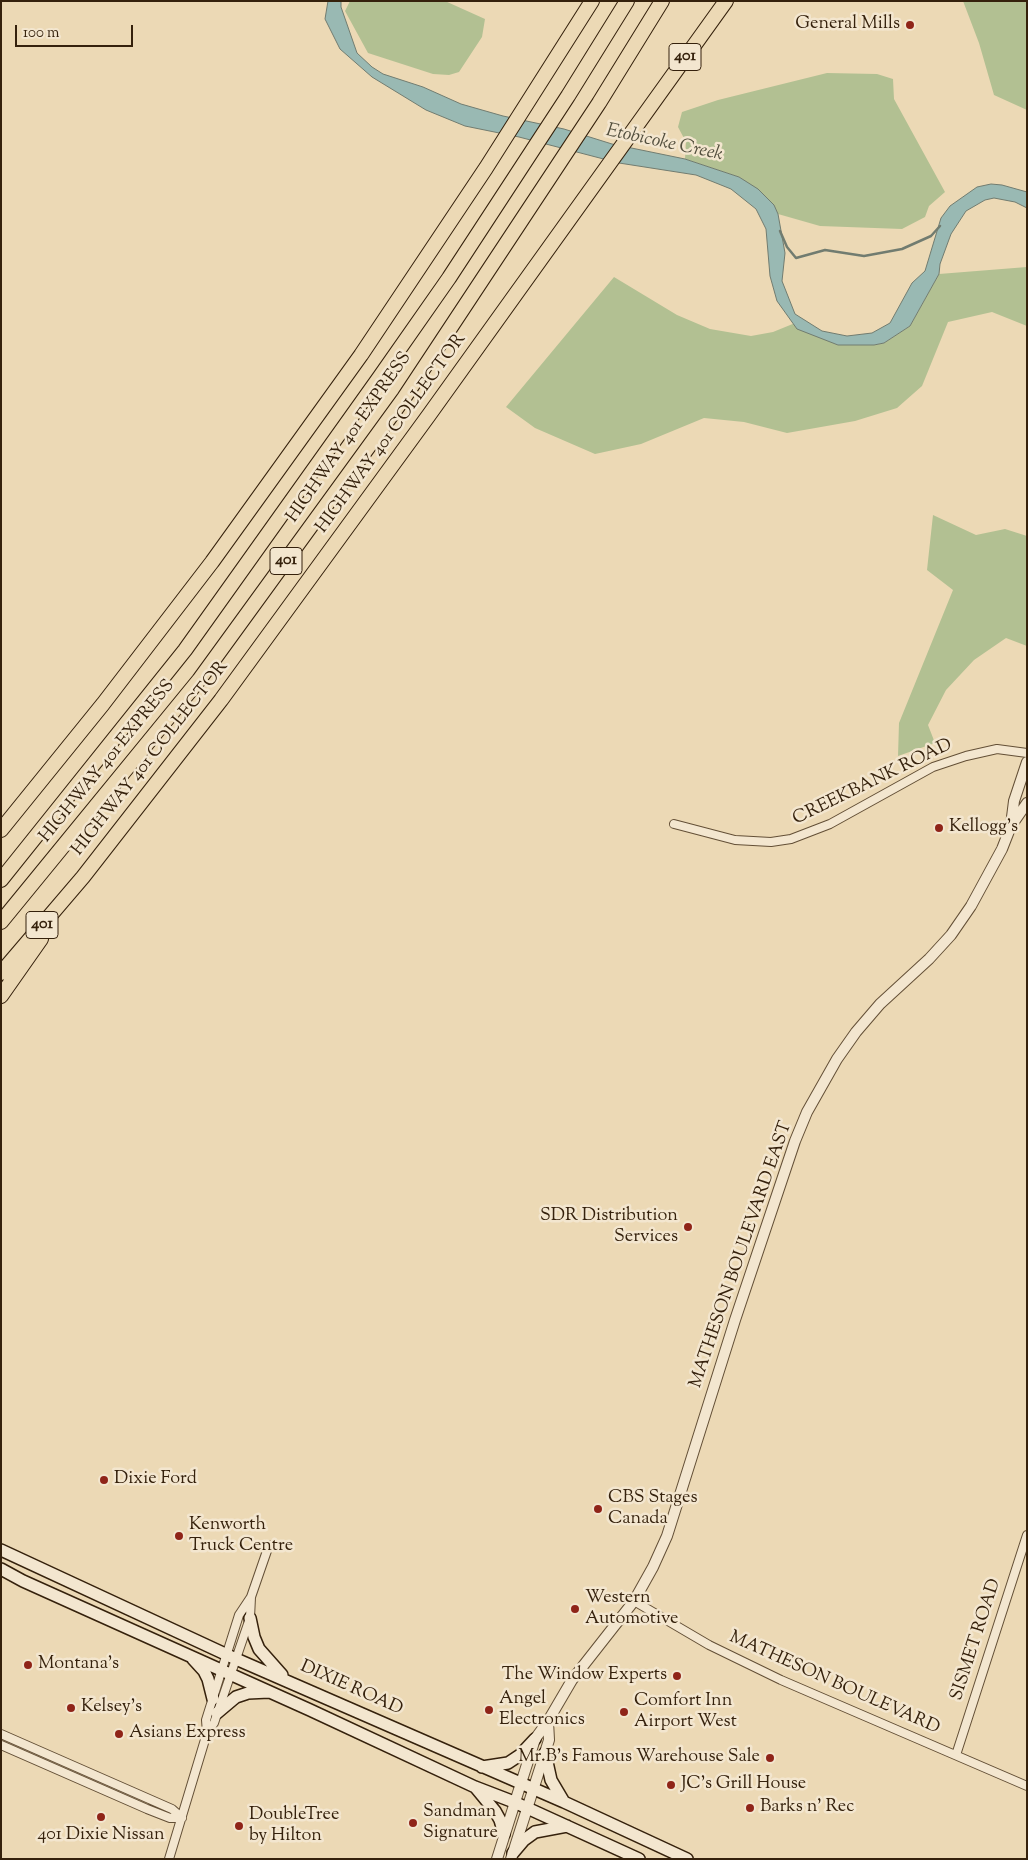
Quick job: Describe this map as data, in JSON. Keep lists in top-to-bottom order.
{
  "streets": {
    "highway": ["401", "HIGHWAY 401 COLLECTOR", "HIGHWAY 401 EXPRESS"],
    "main road": ["DIXIE ROAD"],
    "street": [
      "CREEKBANK ROAD",
      "MATHESON BOULEVARD EAST",
      "SISMET ROAD",
      "MATHESON BOULEVARD"
    ]
  },
  "crossings": [
    ["MATHESON BOULEVARD EAST", "MATHESON BOULEVARD"],
    ["MATHESON BOULEVARD EAST", "DIXIE ROAD"],
    ["SISMET ROAD", "MATHESON BOULEVARD"]
  ],
  "water": ["Etobicoke Creek"],
  "places": [
    "General Mills",
    "Kellogg's",
    "SDR Distribution Services",
    "Dixie Ford",
    "CBS Stages Canada",
    "Kenworth Truck Centre",
    "Western Automotive",
    "Montana's",
    "The Window Experts",
    "Kelsey's",
    "Angel Electronics",
    "Comfort Inn Airport West",
    "Asians Express",
    "Mr.B's Famous Warehouse Sale",
    "JC's Grill House",
    "Barks n' Rec",
    "401 Dixie Nissan",
    "Sandman Signature",
    "DoubleTree by Hilton"
  ],
  "scale_bar": "100 m"
}
